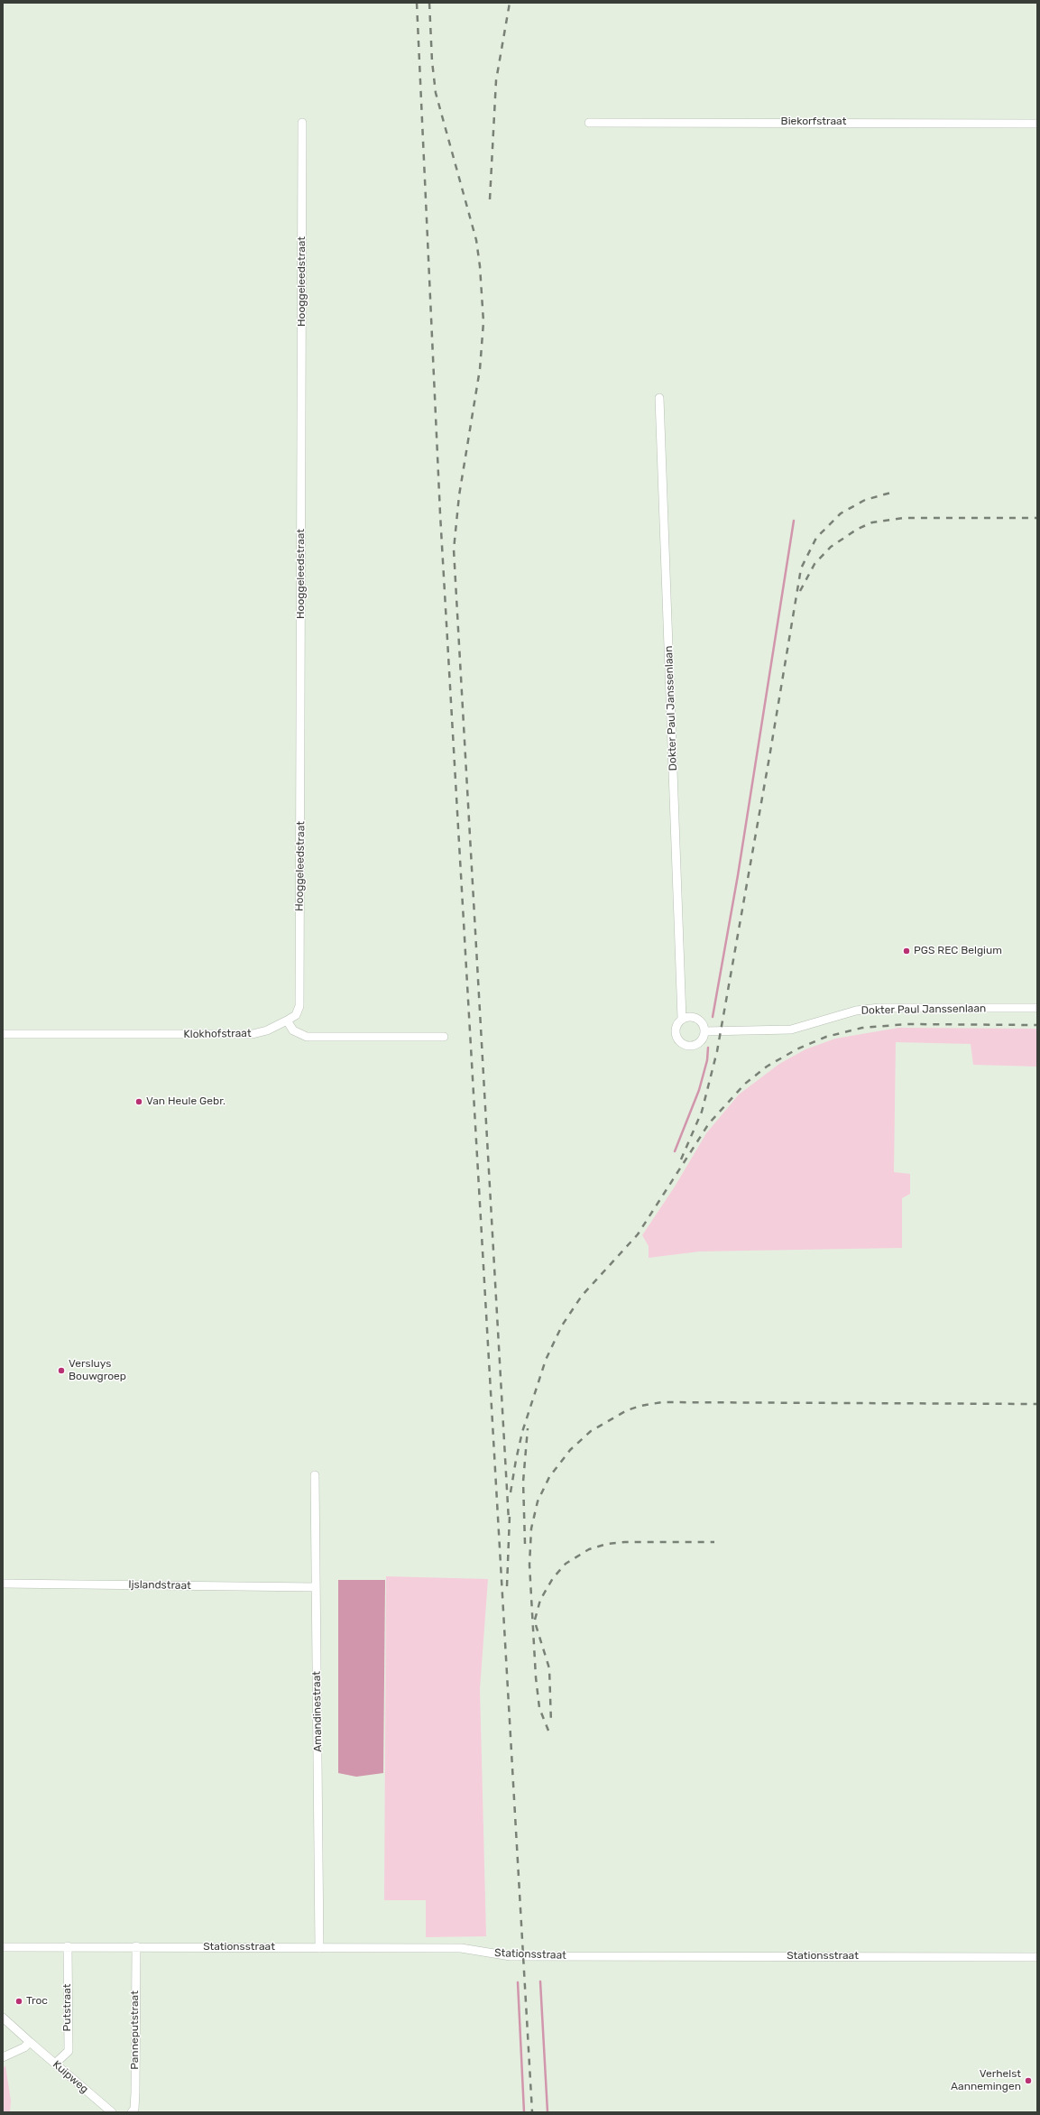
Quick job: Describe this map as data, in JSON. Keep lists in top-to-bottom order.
{
  "streets": {
    "street": [
      "Biekorfstraat",
      "Hooggeleedstraat",
      "Dokter Paul Janssenlaan",
      "Klokhofstraat",
      "Ijslandstraat",
      "Amandinestraat",
      "Stationsstraat",
      "Putstraat",
      "Panneputstraat",
      "Kuipweg"
    ]
  },
  "crossings": [
    ["Hooggeleedstraat", "Klokhofstraat"],
    ["Ijslandstraat", "Amandinestraat"],
    ["Amandinestraat", "Stationsstraat"],
    ["Stationsstraat", "Putstraat"],
    ["Stationsstraat", "Panneputstraat"],
    ["Putstraat", "Kuipweg"]
  ],
  "places": [
    "PGS REC Belgium",
    "Van Heule Gebr.",
    "Versluys Bouwgroep",
    "Troc",
    "Verhelst Aannemingen"
  ]
}
